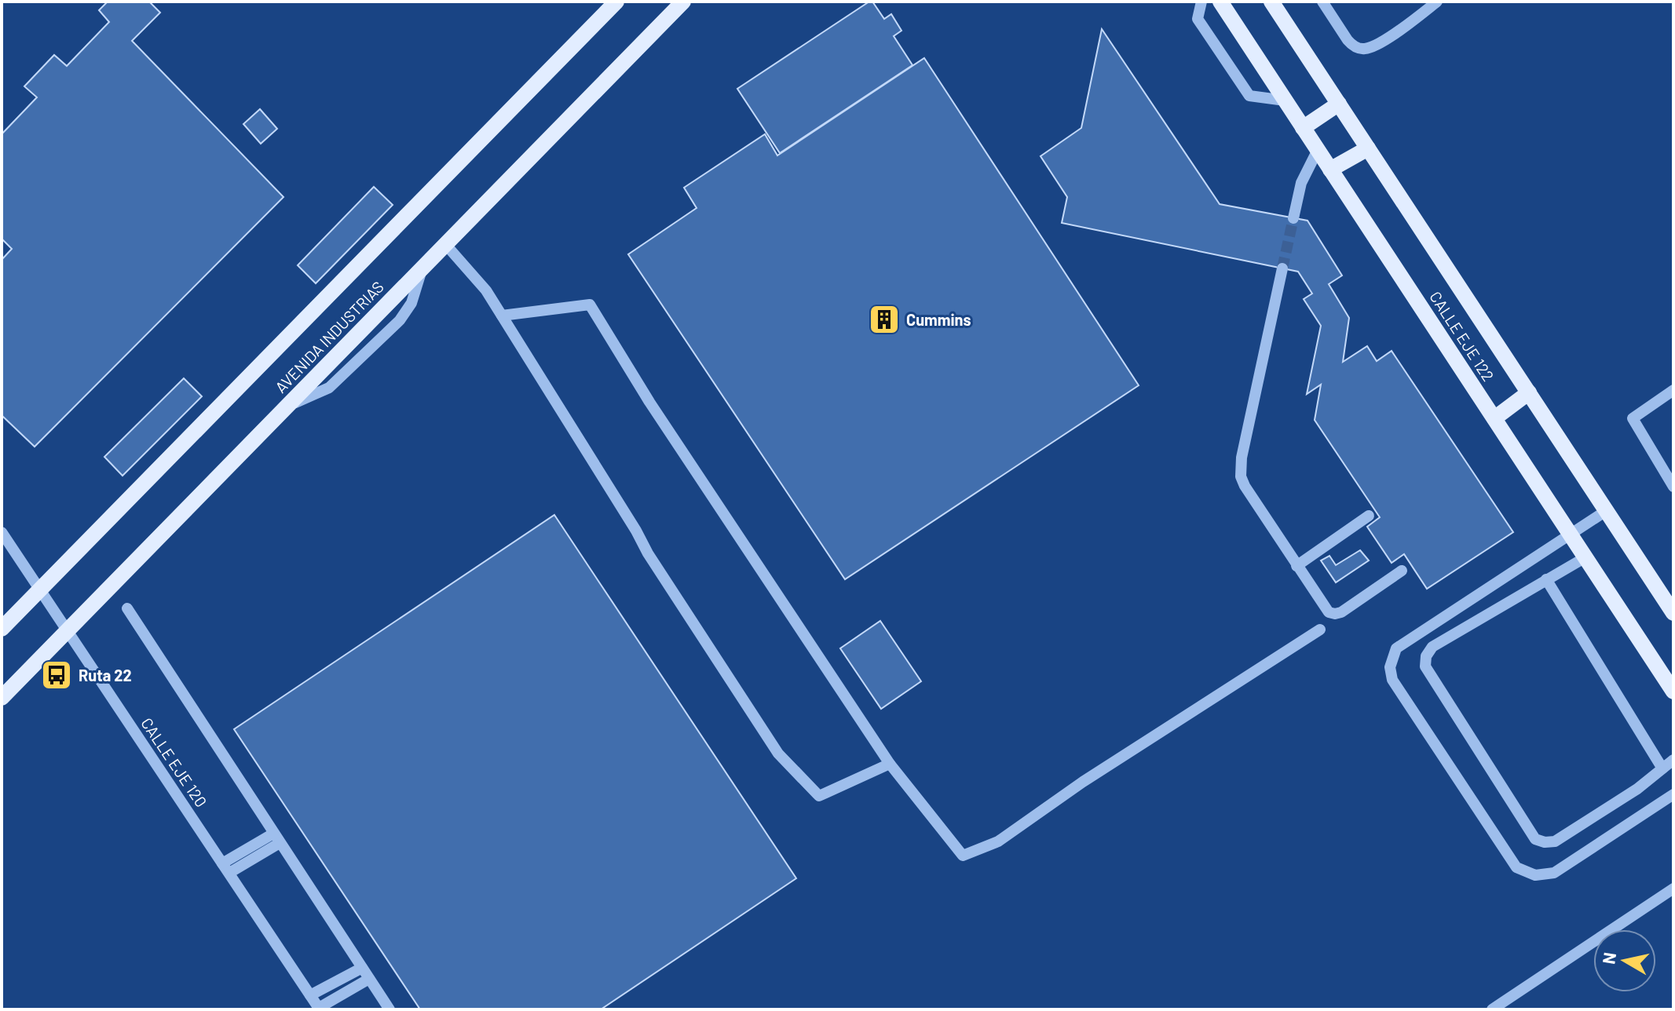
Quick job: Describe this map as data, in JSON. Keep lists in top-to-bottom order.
{
  "streets": {
    "main road": ["CALLE EJE 122", "AVENIDA INDUSTRIAS"],
    "street": ["CALLE EJE 120"]
  },
  "crossings": [
    ["AVENIDA INDUSTRIAS", "CALLE EJE 120"]
  ],
  "places": {
    "building": ["Cummins"],
    "bus stop": ["Ruta 22"]
  },
  "north": "left"
}
